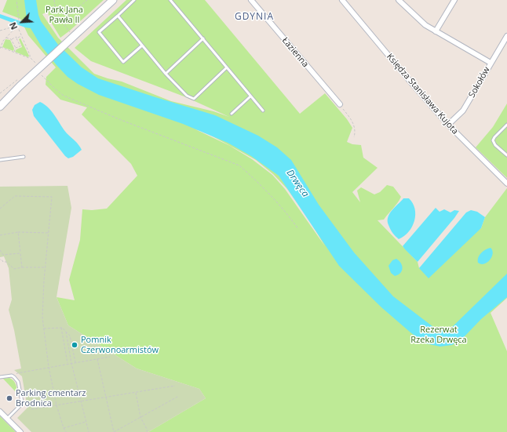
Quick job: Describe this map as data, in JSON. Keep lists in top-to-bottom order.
{
  "streets": {
    "street": ["Łazienna", "Sokołów", "Księdza Stanisława Kujota"]
  },
  "crossings": [
    ["Sokołów", "Księdza Stanisława Kujota"]
  ],
  "districts": ["GDYNIA"],
  "water": ["Drwęca"],
  "parks": ["Park Jana Pawła II", "Rezerwat Rzeka Drwęca"],
  "places": ["Pomnik Czerwonoarmistów", "Parking cmentarz Brodnica"],
  "north": "bottom left"
}
